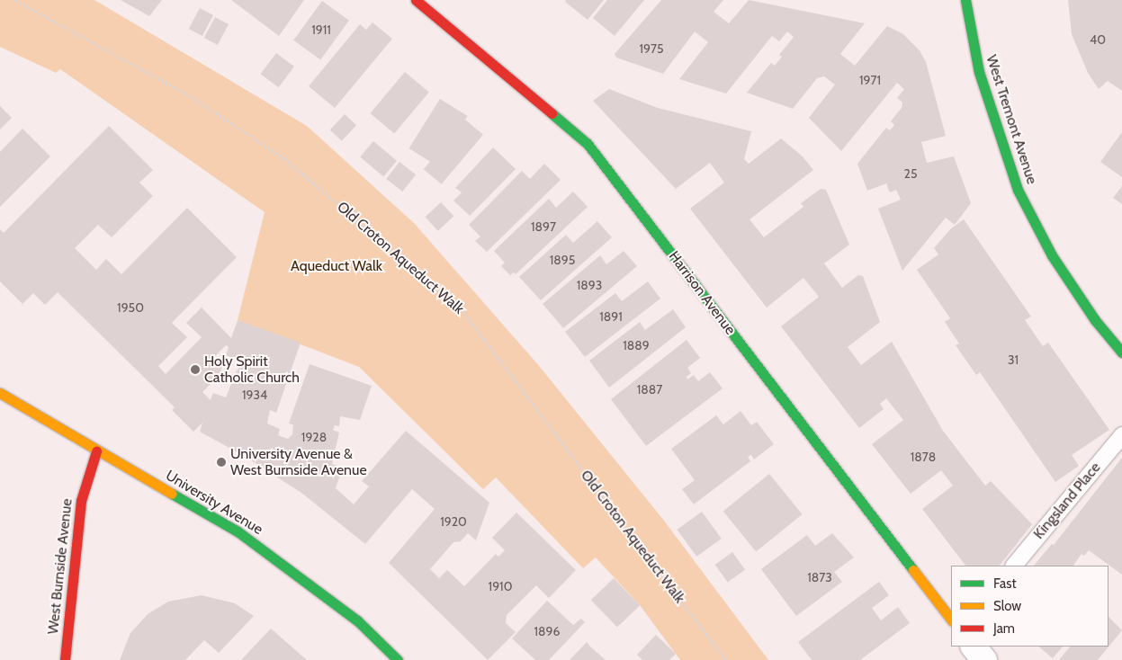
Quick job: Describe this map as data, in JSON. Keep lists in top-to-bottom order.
{
  "streets": {
    "street": [
      "West Tremont Avenue",
      "Harrison Avenue",
      "University Avenue",
      "West Burnside Avenue"
    ],
    "lane": ["Kingsland Place"],
    "path": ["Old Croton Aqueduct Walk"]
  },
  "crossings": [
    ["University Avenue", "West Burnside Avenue"]
  ],
  "parks": ["Aqueduct Walk"],
  "places": ["Holy Spirit Catholic Church", "University Avenue & West Burnside Avenue"],
  "house_numbers": [
    "1911",
    "40",
    "1975",
    "1971",
    "25",
    "1897",
    "1895",
    "1893",
    "1950",
    "1891",
    "1889",
    "31",
    "1887",
    "1934",
    "1928",
    "1878",
    "1920",
    "1873",
    "1910",
    "1896"
  ],
  "legend": ["Fast", "Slow", "Jam"]
}
